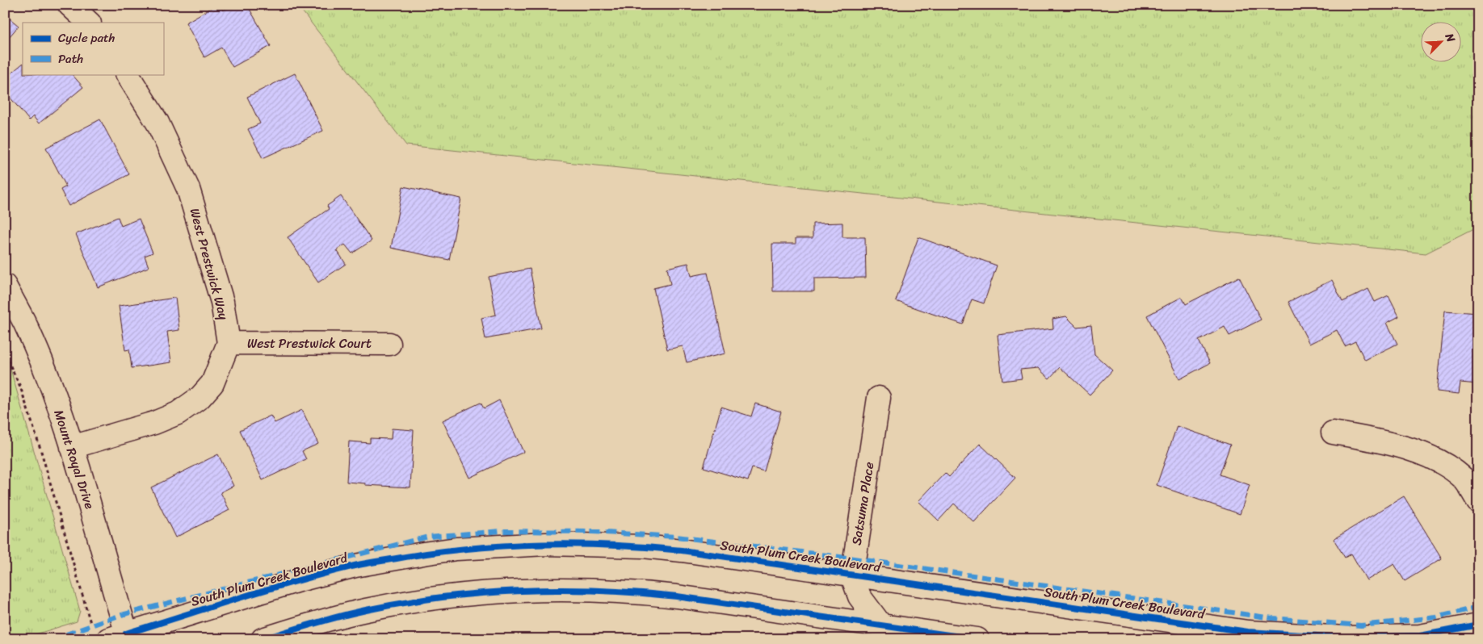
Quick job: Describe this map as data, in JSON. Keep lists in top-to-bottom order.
{
  "streets": {
    "street": [
      "West Prestwick Way",
      "West Prestwick Court",
      "Mount Royal Drive",
      "Satsuma Place",
      "South Plum Creek Boulevard"
    ]
  },
  "crossings": [
    ["West Prestwick Way", "West Prestwick Court"],
    ["Mount Royal Drive", "South Plum Creek Boulevard"],
    ["Satsuma Place", "South Plum Creek Boulevard"]
  ],
  "legend": ["Cycle path", "Path"],
  "north": "top right"
}
